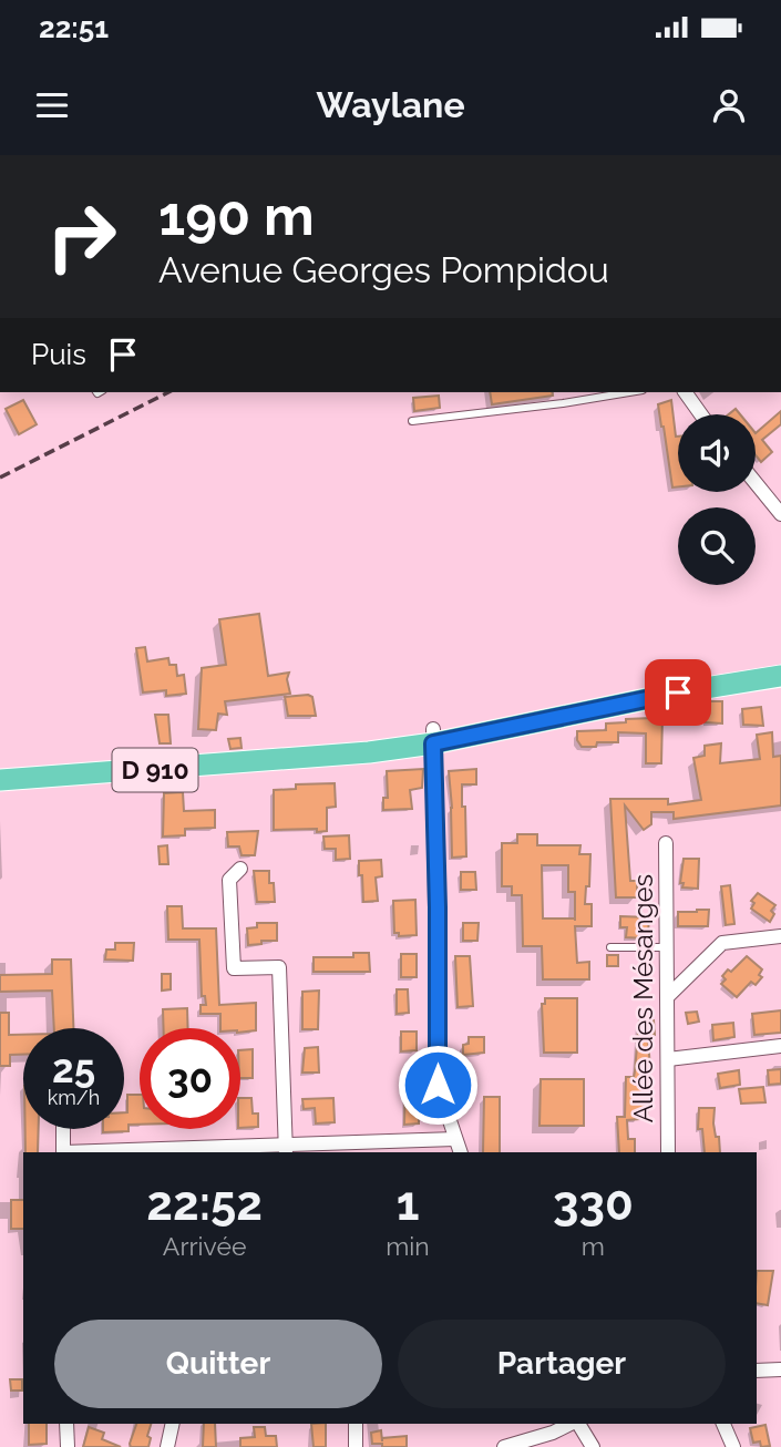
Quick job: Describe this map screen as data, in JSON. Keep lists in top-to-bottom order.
{
  "streets": {
    "main road": ["D 910"],
    "street": ["Allée des Mésanges"]
  },
  "page": {
    "status": "22:51",
    "header": "Waylane",
    "turn": ["190 m", "Avenue Georges Pompidou"],
    "then": "Puis",
    "speed": "25 km/h",
    "limit": "30",
    "eta": [
      "22:52",
      "Arrivée",
      "1",
      "min",
      "330",
      "m"
    ],
    "buttons": ["Quitter", "Partager"]
  }
}
